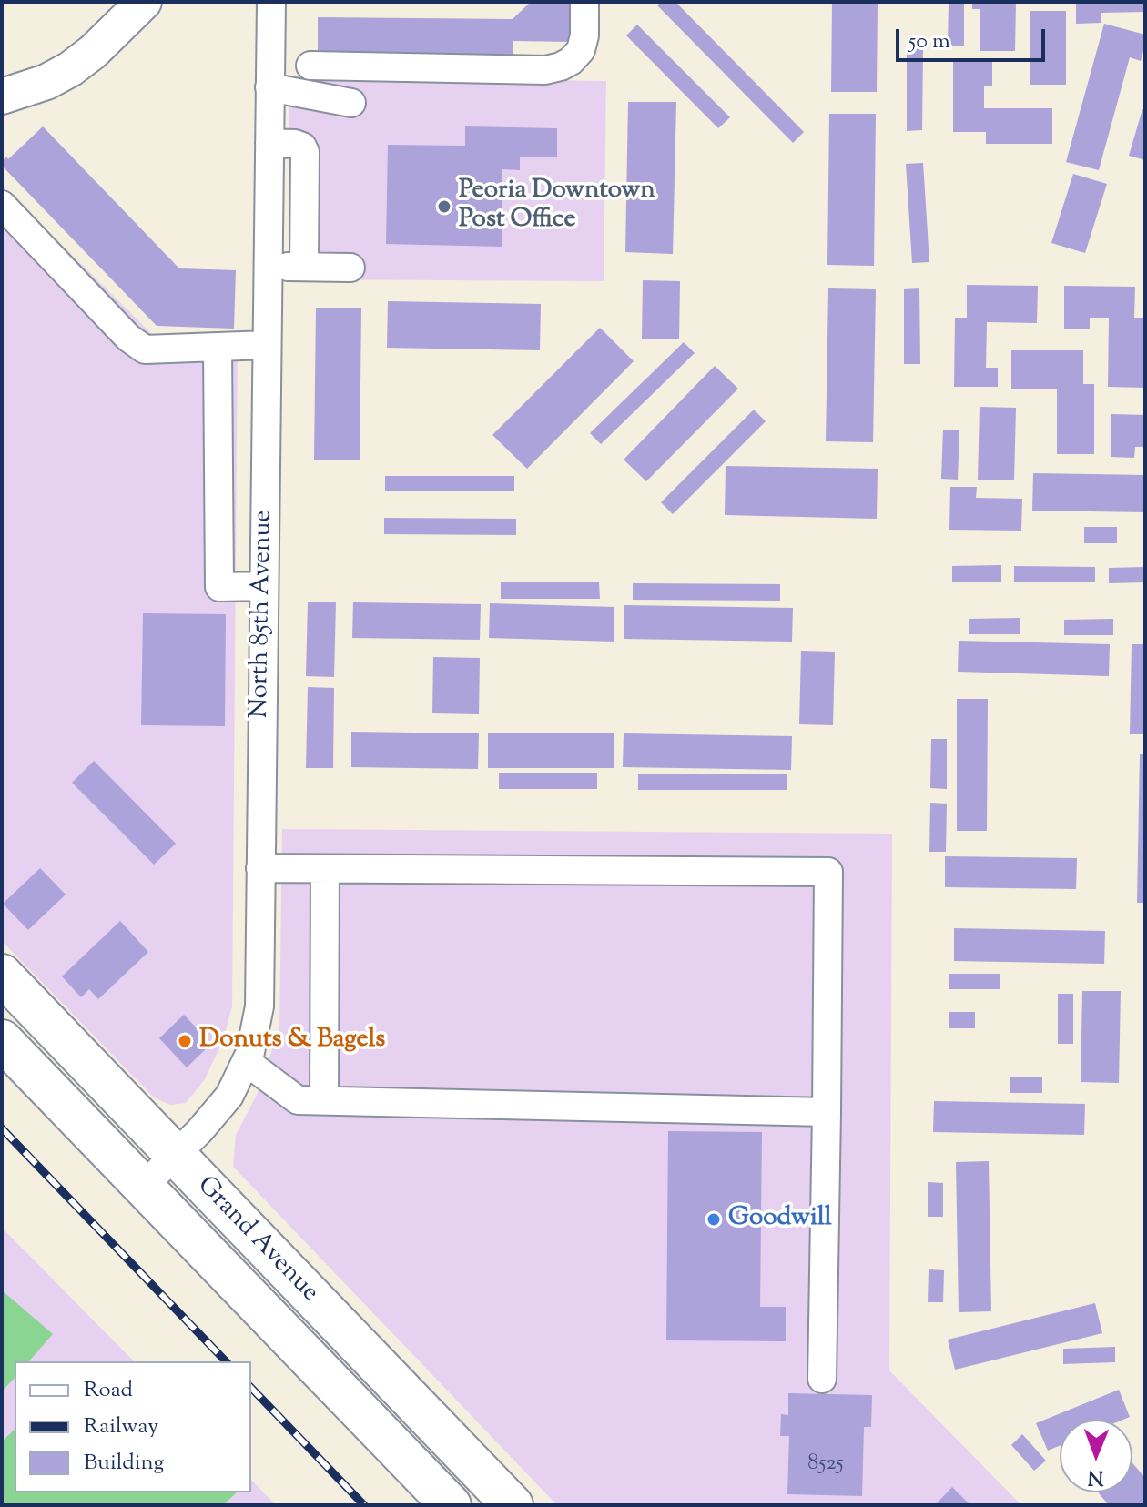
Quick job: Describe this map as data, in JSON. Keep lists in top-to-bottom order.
{
  "streets": {
    "highway": ["Grand Avenue"],
    "street": ["North 85th Avenue"]
  },
  "crossings": [
    ["North 85th Avenue", "Grand Avenue"]
  ],
  "places": ["Peoria Downtown Post Office", "Donuts & Bagels", "Goodwill"],
  "house_numbers": ["8525"],
  "legend": ["Road", "Railway", "Building"],
  "scale_bar": "50 m",
  "north": "bottom"
}
